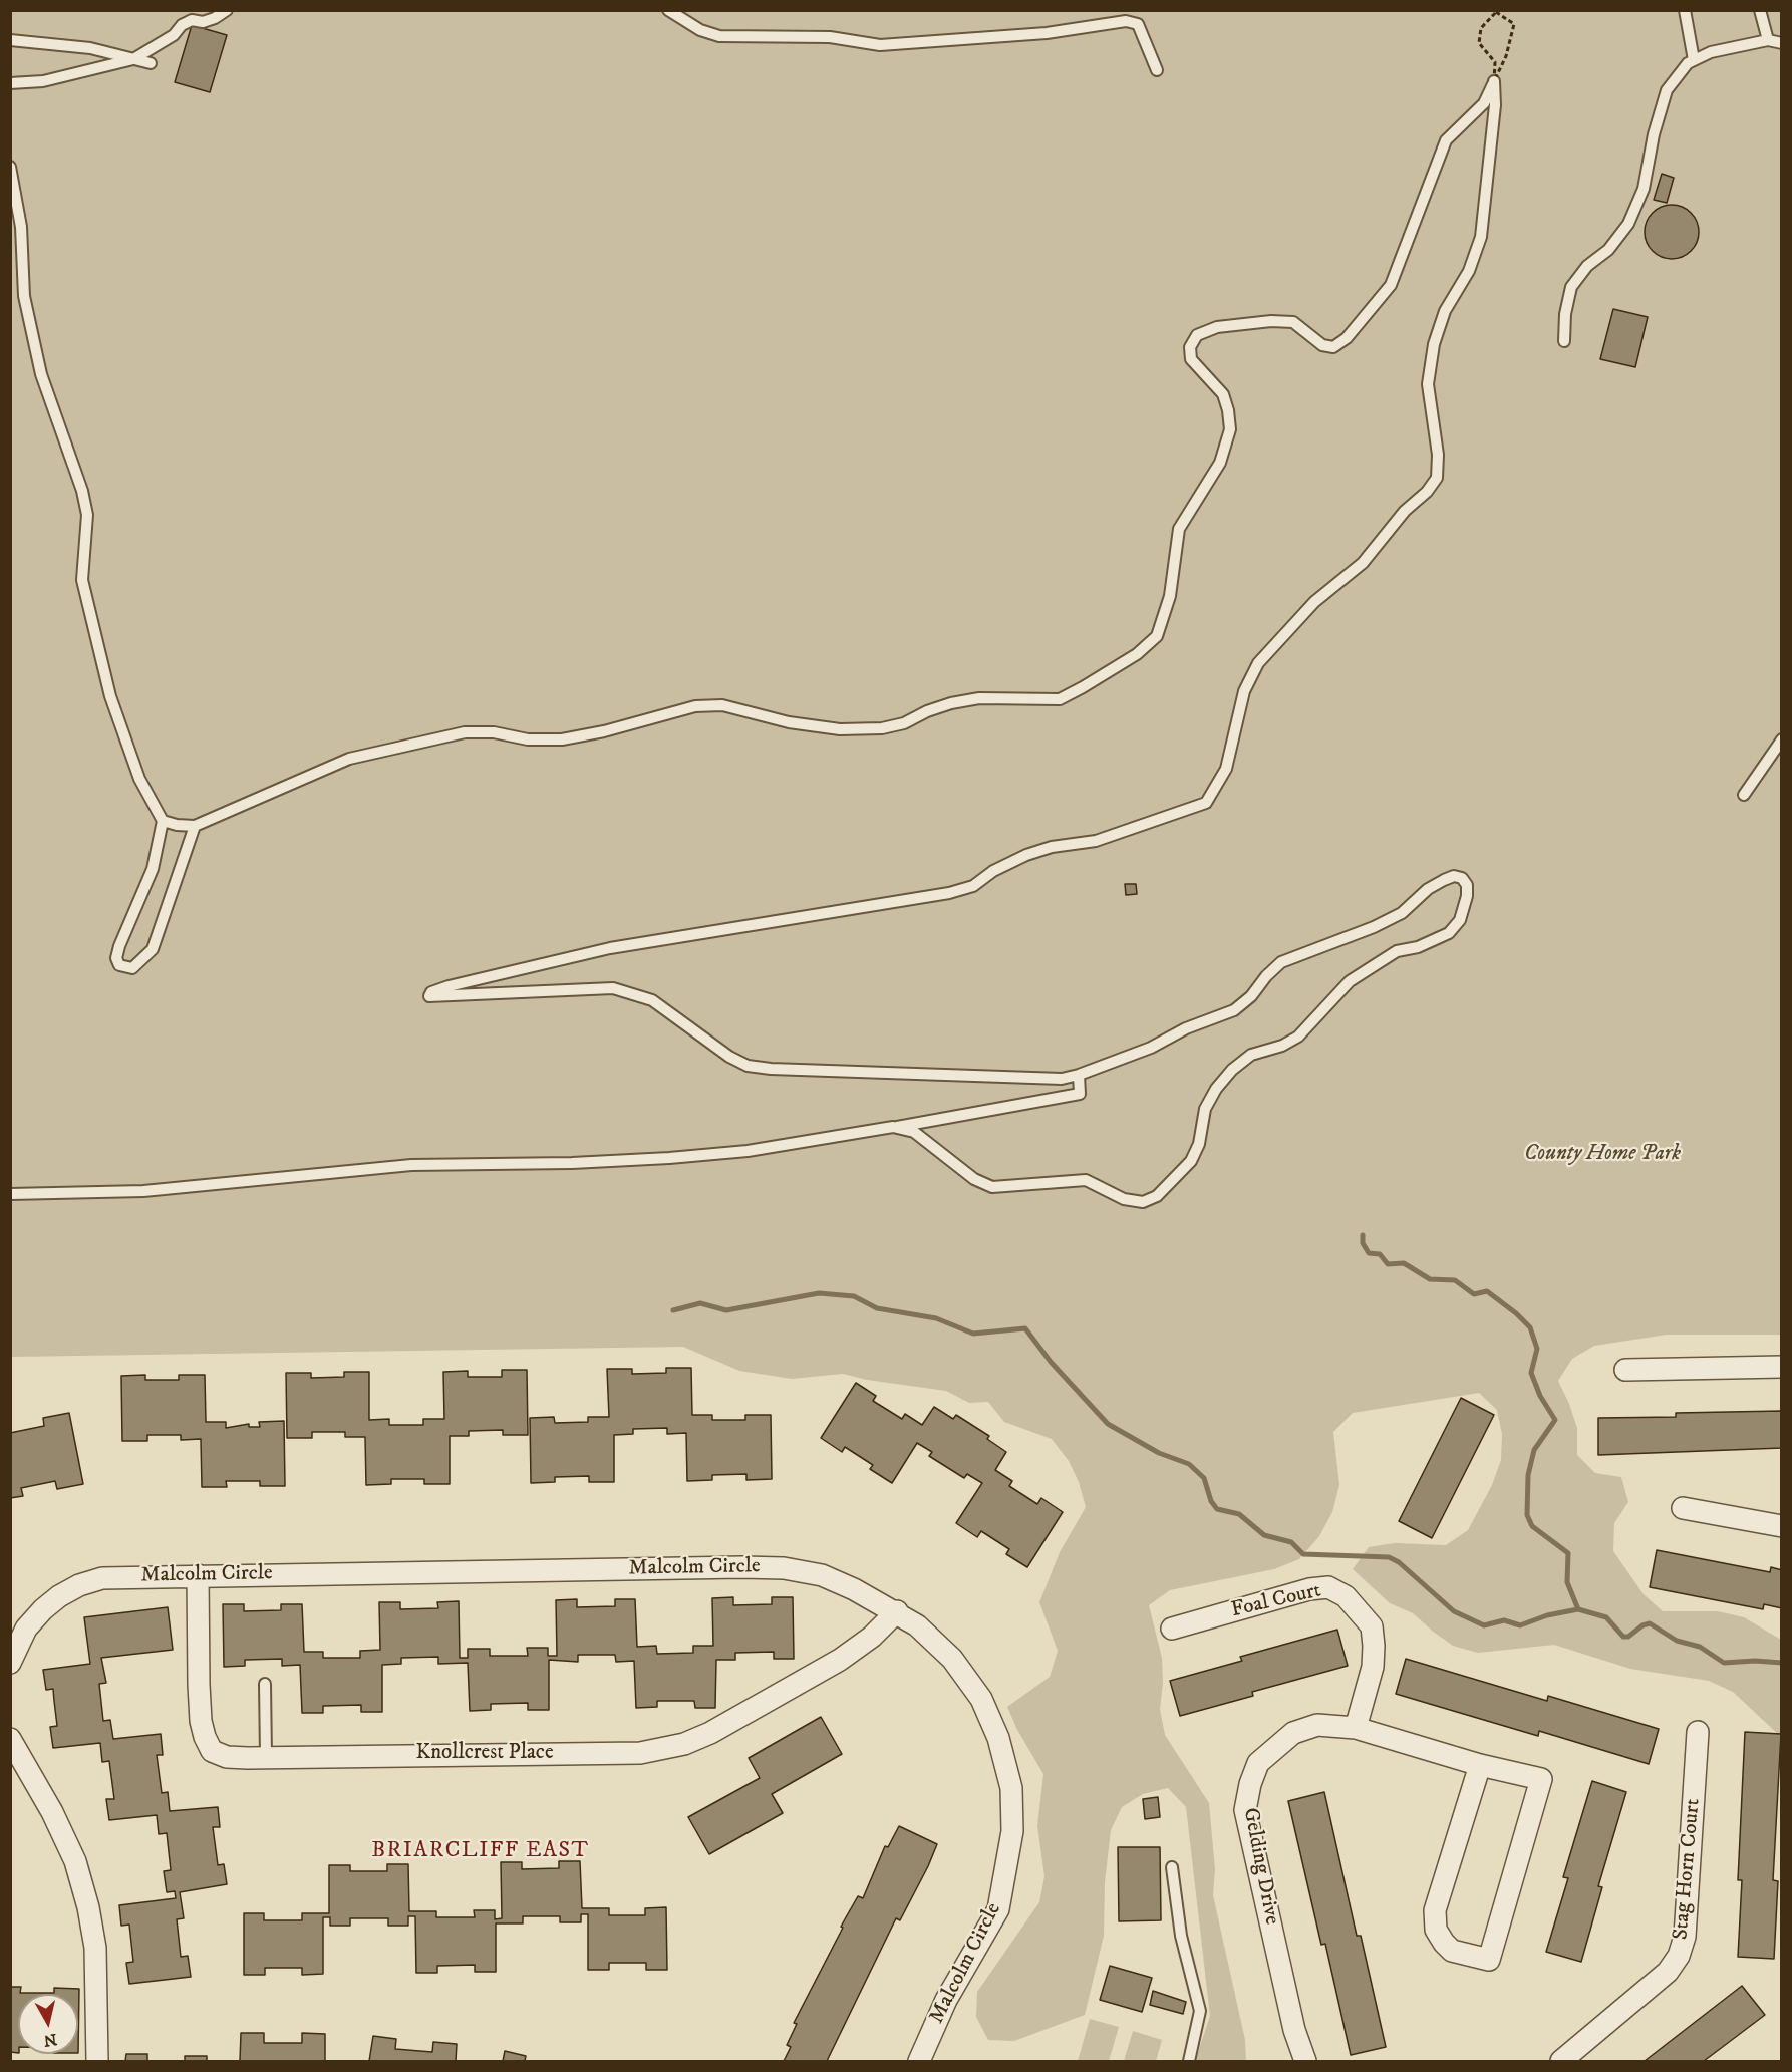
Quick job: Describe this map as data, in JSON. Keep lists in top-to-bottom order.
{
  "streets": {
    "street": [
      "Malcolm Circle",
      "Foal Court",
      "Knollcrest Place",
      "Gelding Drive",
      "Stag Horn Court"
    ]
  },
  "crossings": [
    ["Malcolm Circle", "Knollcrest Place"],
    ["Foal Court", "Gelding Drive"]
  ],
  "districts": ["BRIARCLIFF EAST"],
  "parks": ["County Home Park"],
  "north": "bottom"
}
